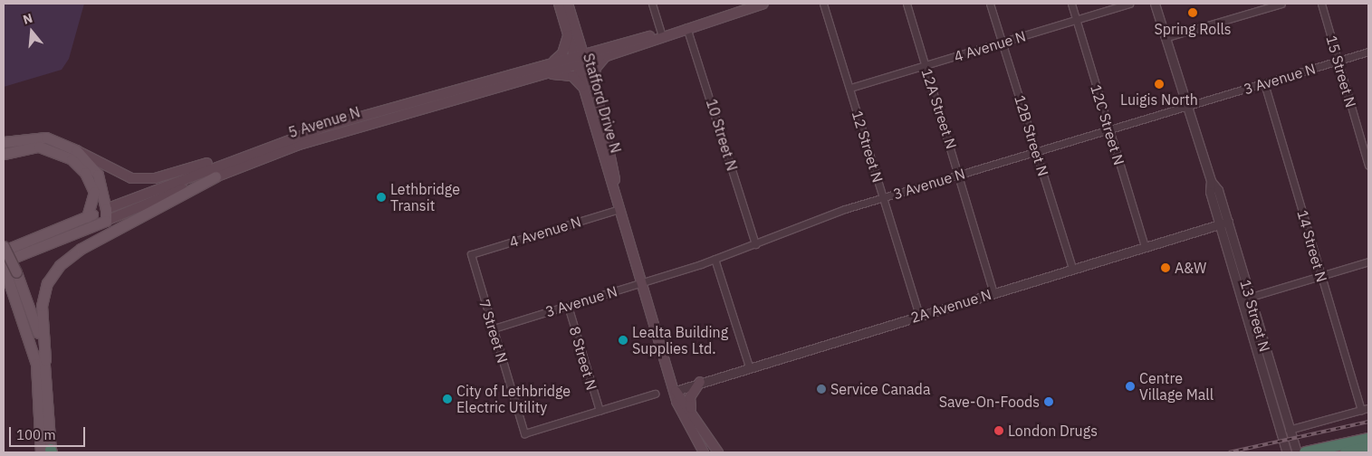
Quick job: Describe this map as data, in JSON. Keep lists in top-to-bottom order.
{
  "streets": {
    "main road": ["Stafford Drive N", "5 Avenue N"],
    "street": [
      "4 Avenue N",
      "15 Street N",
      "3 Avenue N",
      "12A Street N",
      "12C Street N",
      "10 Street N",
      "12B Street N",
      "12 Street N",
      "14 Street N",
      "2A Avenue N",
      "13 Street N",
      "7 Street N",
      "8 Street N"
    ]
  },
  "crossings": [
    ["4 Avenue N", "Stafford Drive N"],
    ["4 Avenue N", "12A Street N"],
    ["4 Avenue N", "12C Street N"],
    ["4 Avenue N", "12B Street N"],
    ["4 Avenue N", "12 Street N"],
    ["4 Avenue N", "7 Street N"],
    ["15 Street N", "3 Avenue N"],
    ["3 Avenue N", "Stafford Drive N"],
    ["3 Avenue N", "12A Street N"],
    ["3 Avenue N", "12C Street N"],
    ["3 Avenue N", "10 Street N"],
    ["3 Avenue N", "12B Street N"],
    ["3 Avenue N", "12 Street N"],
    ["3 Avenue N", "14 Street N"],
    ["3 Avenue N", "13 Street N"],
    ["3 Avenue N", "7 Street N"],
    ["3 Avenue N", "8 Street N"],
    ["Stafford Drive N", "5 Avenue N"],
    ["Stafford Drive N", "2A Avenue N"],
    ["12A Street N", "2A Avenue N"],
    ["5 Avenue N", "10 Street N"],
    ["12C Street N", "2A Avenue N"],
    ["12B Street N", "2A Avenue N"],
    ["12 Street N", "2A Avenue N"],
    ["2A Avenue N", "13 Street N"],
    ["7 Street N", "8 Street N"]
  ],
  "places": [
    "Spring Rolls",
    "Luigis North",
    "Lethbridge Transit",
    "A&W",
    "Lealta Building Supplies Ltd.",
    "Centre Village Mall",
    "Service Canada",
    "City of Lethbridge Electric Utility",
    "Save-On-Foods",
    "London Drugs"
  ],
  "scale_bar": "100 m",
  "north": "top"
}
